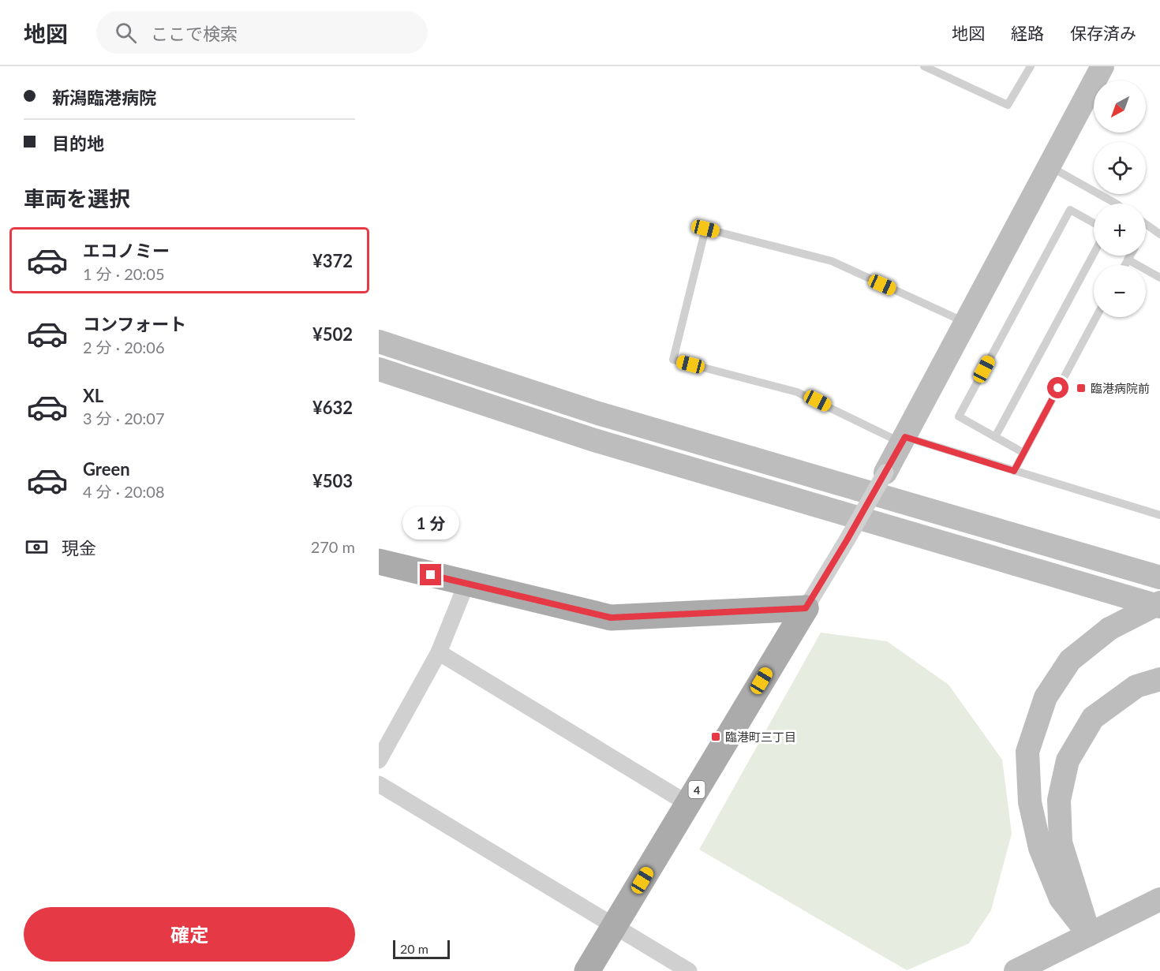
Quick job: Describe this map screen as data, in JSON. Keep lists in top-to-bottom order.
{
  "streets": {
    "main road": ["4"]
  },
  "places": {
    "transit": ["臨港病院前", "臨港町三丁目"]
  },
  "scale_bar": "20 m",
  "north": "bottom left",
  "page": {
    "header": "地図",
    "search": "ここで検索",
    "nav": ["地図", "経路", "保存済み"],
    "banner": ["新潟臨港病院", "目的地"],
    "map_buttons": ["+", "−"],
    "heading": "車両を選択",
    "list": [
      {
        "name": "エコノミー",
        "note": "1 分 · 20:05",
        "value": "¥372"
      },
      {
        "name": "コンフォート",
        "note": "2 分 · 20:06",
        "value": "¥502"
      },
      {
        "name": "XL",
        "note": "3 分 · 20:07",
        "value": "¥632"
      },
      {
        "name": "Green",
        "note": "4 分 · 20:08",
        "value": "¥503"
      }
    ],
    "bubble": "1 分",
    "pay": ["現金", "270 m"],
    "buttons": "確定",
    "scale": "20 m"
  }
}
